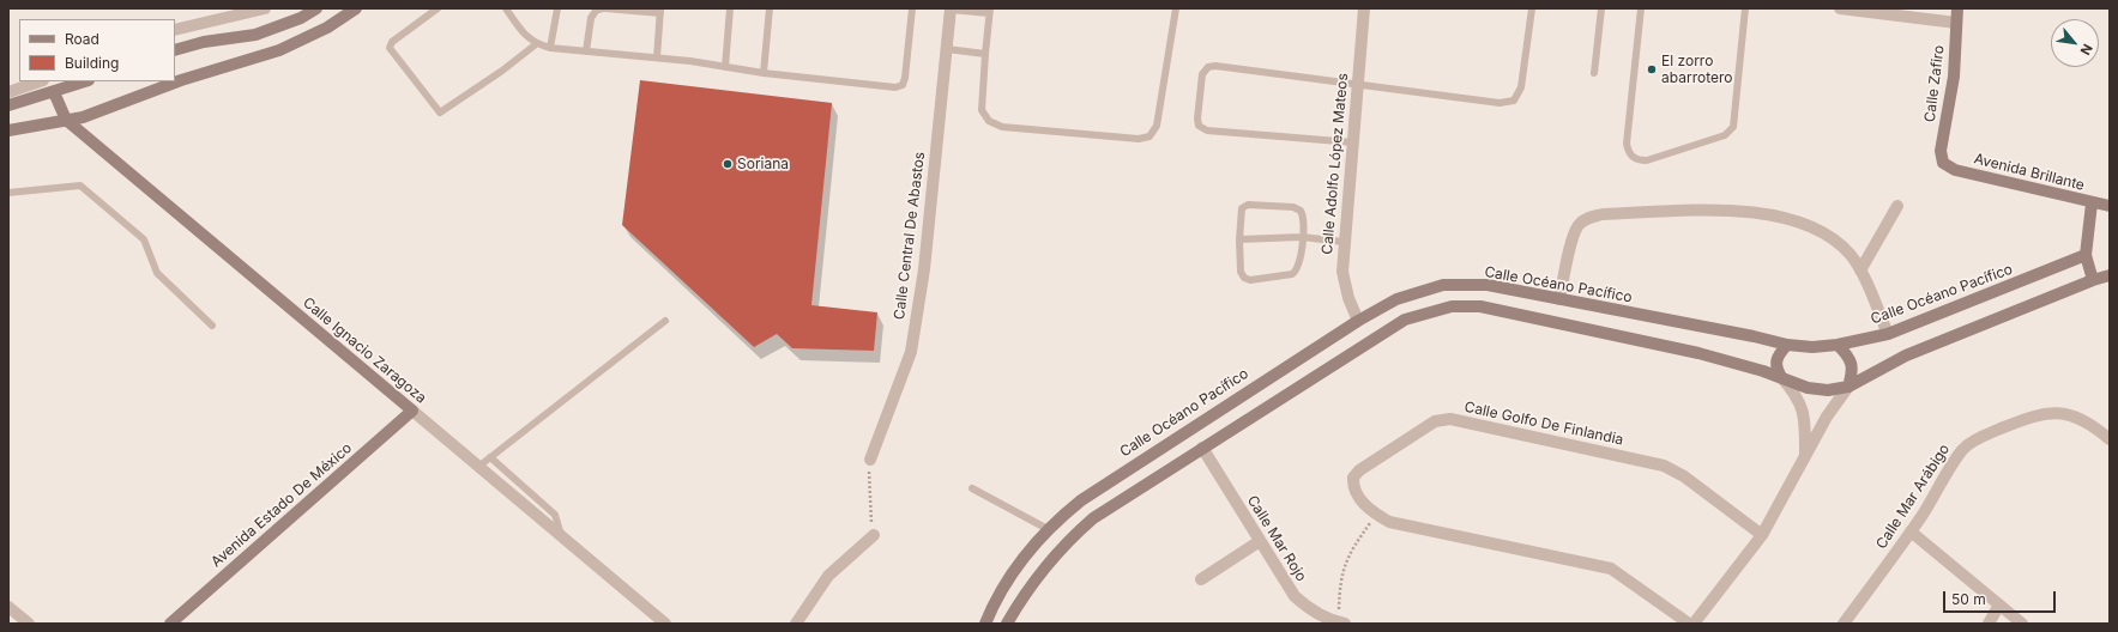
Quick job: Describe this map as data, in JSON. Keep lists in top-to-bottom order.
{
  "streets": {
    "street": [
      "Calle Zafiro",
      "Calle Adolfo López Mateos",
      "Avenida Brillante",
      "Calle Central De Abastos",
      "Calle Océano Pacífico",
      "Calle Ignacio Zaragoza",
      "Calle Golfo De Finlandia",
      "Calle Mar Arábigo",
      "Avenida Estado De México",
      "Calle Mar Rojo"
    ]
  },
  "crossings": [
    ["Calle Zafiro", "Avenida Brillante"],
    ["Calle Adolfo López Mateos", "Calle Océano Pacífico"],
    ["Calle Ignacio Zaragoza", "Avenida Estado De México"]
  ],
  "places": ["El zorro abarrotero", "Soriana"],
  "legend": ["Road", "Building"],
  "scale_bar": "50 m",
  "north": "bottom right"
}
